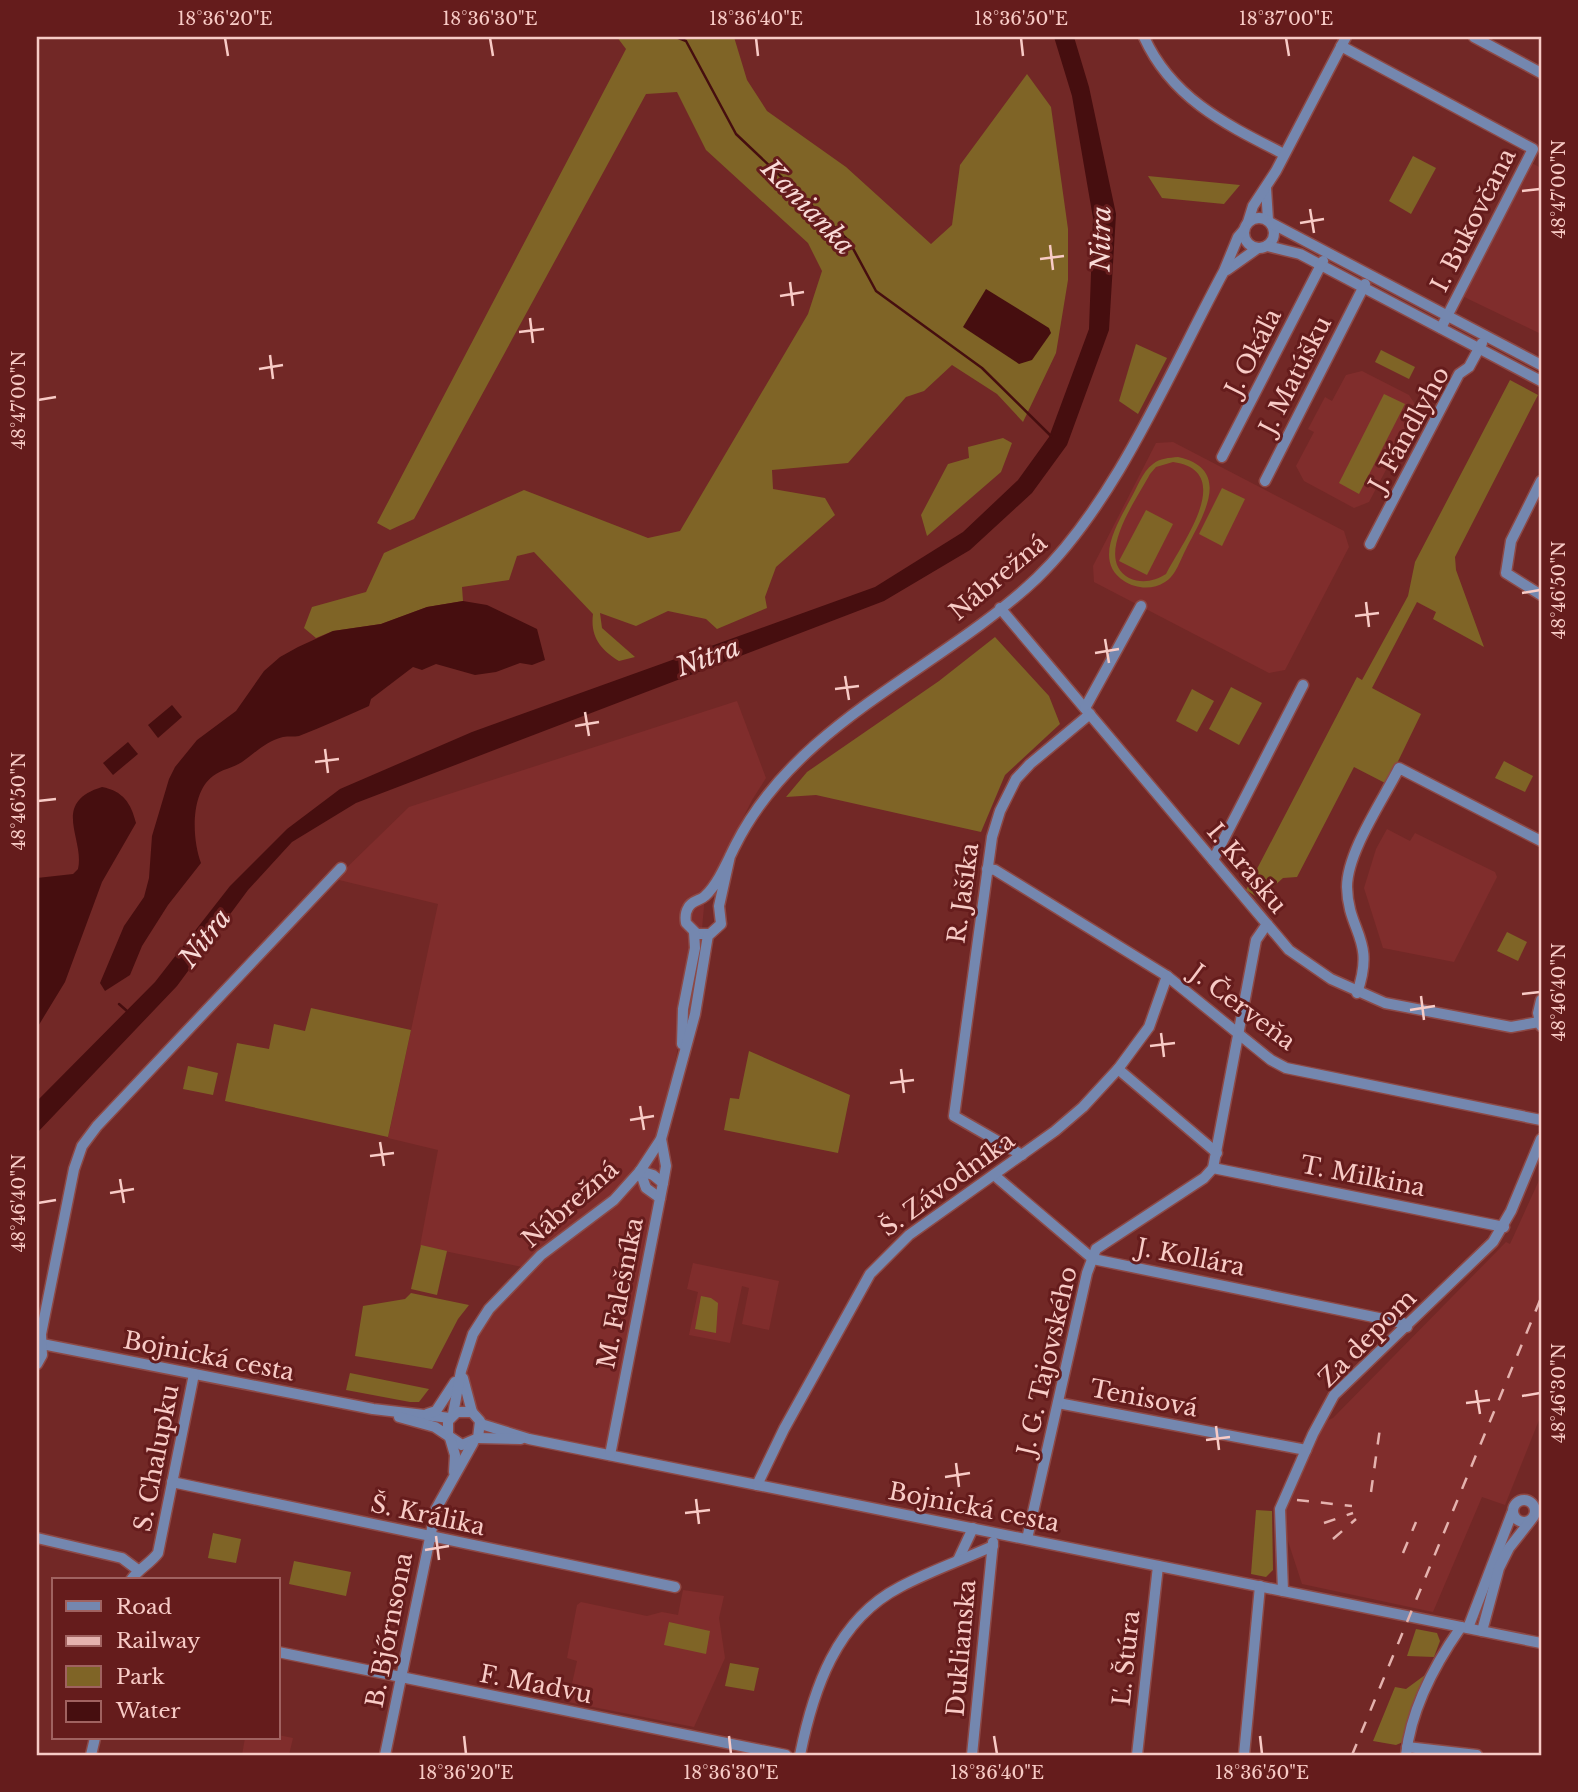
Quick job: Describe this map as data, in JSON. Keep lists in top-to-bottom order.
{
  "streets": {
    "street": [
      "I. Bukovčana",
      "J. Okáľa",
      "J. Matúšku",
      "J. Fándlyho",
      "Nábrežná",
      "I. Krasku",
      "R. Jašíka",
      "J. Červeňa",
      "T. Milkina",
      "Š. Závodníka",
      "J. Kollára",
      "M. Falešníka",
      "Za depom",
      "Bojnická cesta",
      "J. G. Tajovského",
      "Tenisová",
      "S. Chalupku",
      "Š. Králika",
      "B. Bjőrnsona",
      "Duklianska",
      "Ľ. Štúra",
      "F. Madvu"
    ]
  },
  "crossings": [
    ["I. Bukovčana", "Nábrežná"],
    ["Nábrežná", "I. Krasku"],
    ["Nábrežná", "M. Falešníka"],
    ["Nábrežná", "Bojnická cesta"],
    ["Nábrežná", "B. Bjőrnsona"],
    ["I. Krasku", "R. Jašíka"],
    ["R. Jašíka", "J. Červeňa"],
    ["R. Jašíka", "Š. Závodníka"],
    ["J. Červeňa", "Š. Závodníka"],
    ["T. Milkina", "Za depom"],
    ["T. Milkina", "J. G. Tajovského"],
    ["Š. Závodníka", "J. Kollára"],
    ["Š. Závodníka", "Bojnická cesta"],
    ["J. Kollára", "Za depom"],
    ["J. Kollára", "J. G. Tajovského"],
    ["M. Falešníka", "Bojnická cesta"],
    ["Za depom", "Bojnická cesta"],
    ["Za depom", "Tenisová"],
    ["Bojnická cesta", "J. G. Tajovského"],
    ["Bojnická cesta", "S. Chalupku"],
    ["Bojnická cesta", "B. Bjőrnsona"],
    ["Bojnická cesta", "Duklianska"],
    ["Bojnická cesta", "Ľ. Štúra"],
    ["J. G. Tajovského", "Tenisová"],
    ["S. Chalupku", "Š. Králika"],
    ["Š. Králika", "B. Bjőrnsona"],
    ["B. Bjőrnsona", "F. Madvu"]
  ],
  "water": ["Kanianka", "Nitra"],
  "legend": [
    "Road",
    "Railway",
    "Park",
    "Water"
  ],
  "coordinates": [
    "18°36'20\"E",
    "18°36'30\"E",
    "18°36'40\"E",
    "18°36'50\"E",
    "18°37'00\"E",
    "48°47'00\"N",
    "48°46'50\"N",
    "48°46'40\"N",
    "48°46'30\"N"
  ]
}
